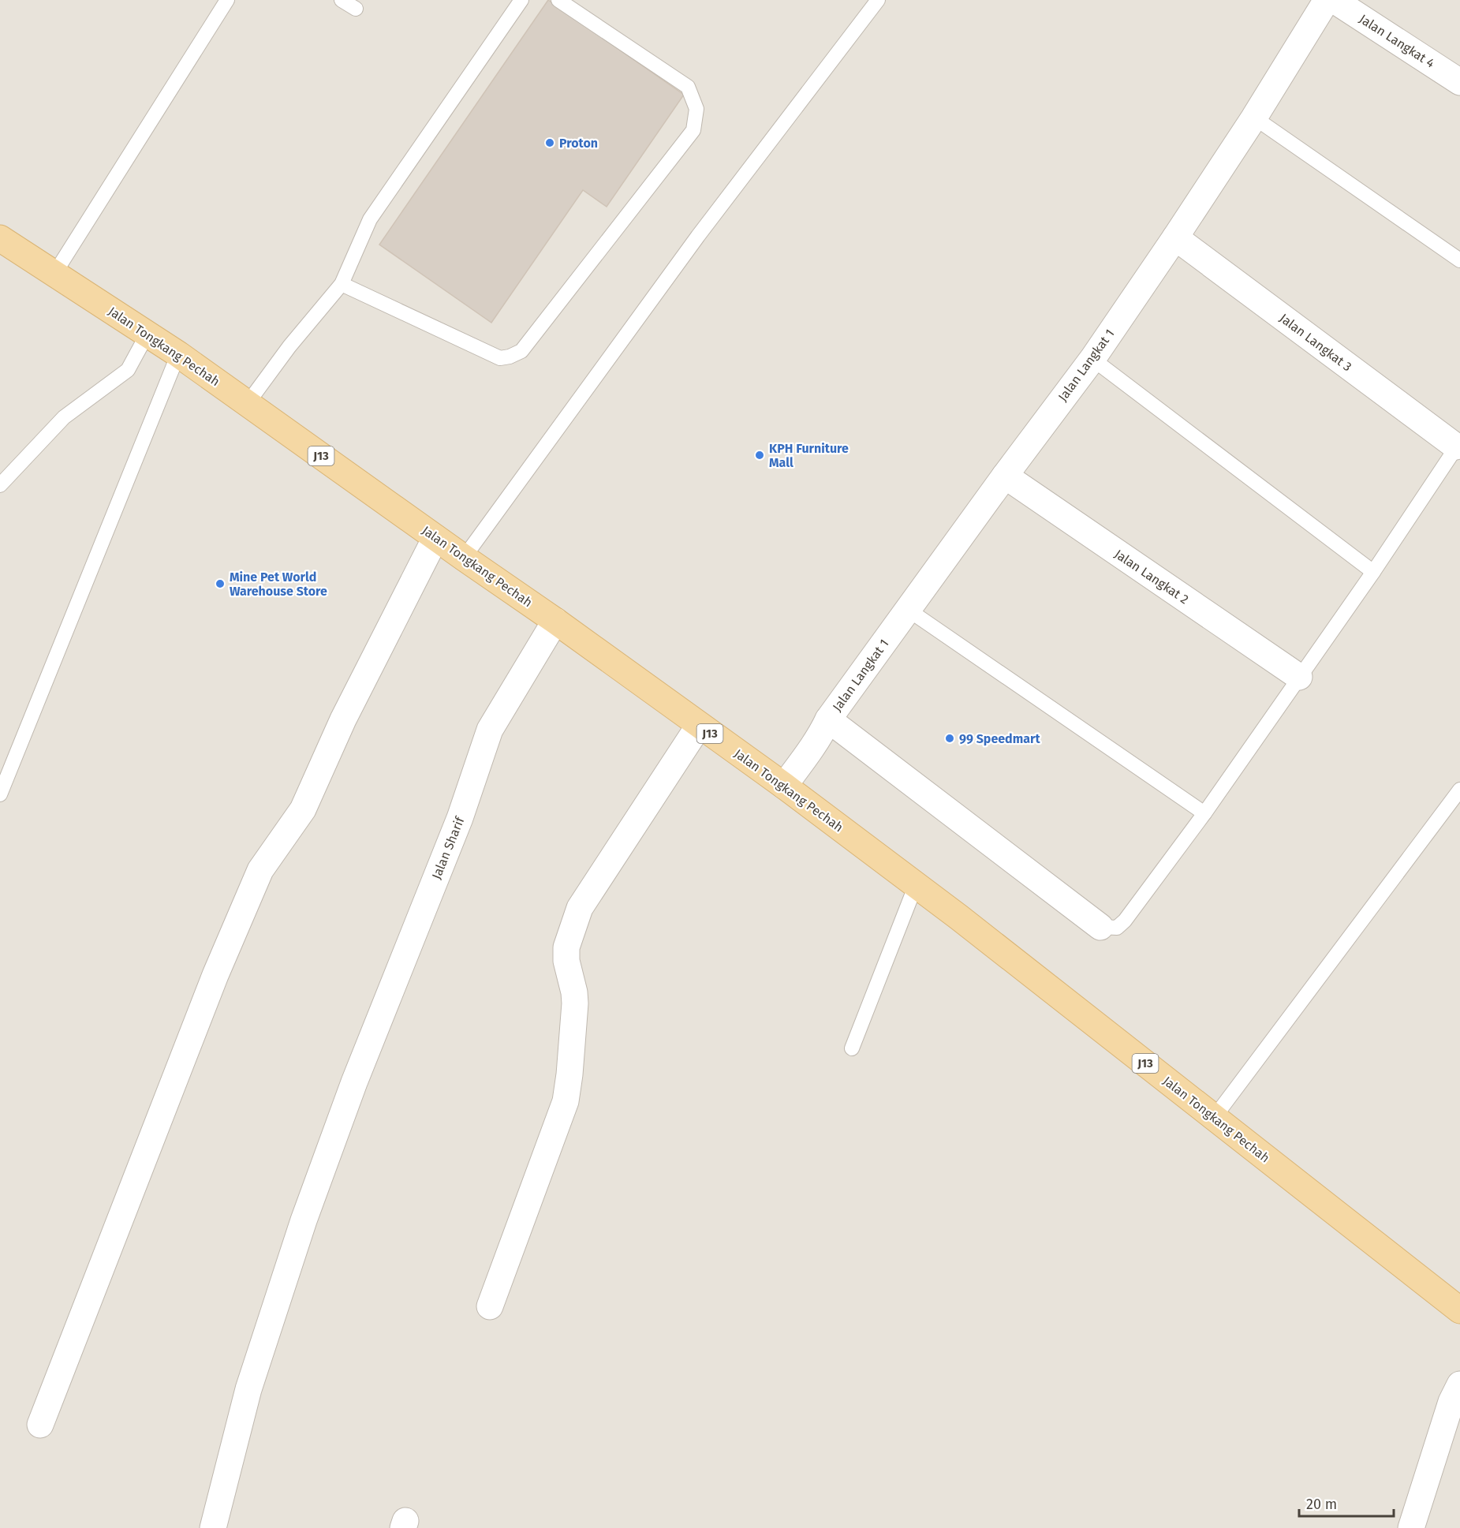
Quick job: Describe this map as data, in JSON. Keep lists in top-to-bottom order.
{
  "streets": {
    "main road": ["Jalan Tongkang Pechah", "J13"],
    "street": [
      "Jalan Langkat 4",
      "Jalan Langkat 3",
      "Jalan Langkat 1",
      "Jalan Langkat 2",
      "Jalan Sharif"
    ]
  },
  "crossings": [
    ["Jalan Langkat 3", "Jalan Langkat 1"],
    ["Jalan Tongkang Pechah", "Jalan Sharif"],
    ["Jalan Langkat 1", "Jalan Langkat 2"]
  ],
  "places": [
    "Proton",
    "KPH Furniture Mall",
    "Mine Pet World Warehouse Store",
    "99 Speedmart"
  ],
  "scale_bar": "20 m"
}
